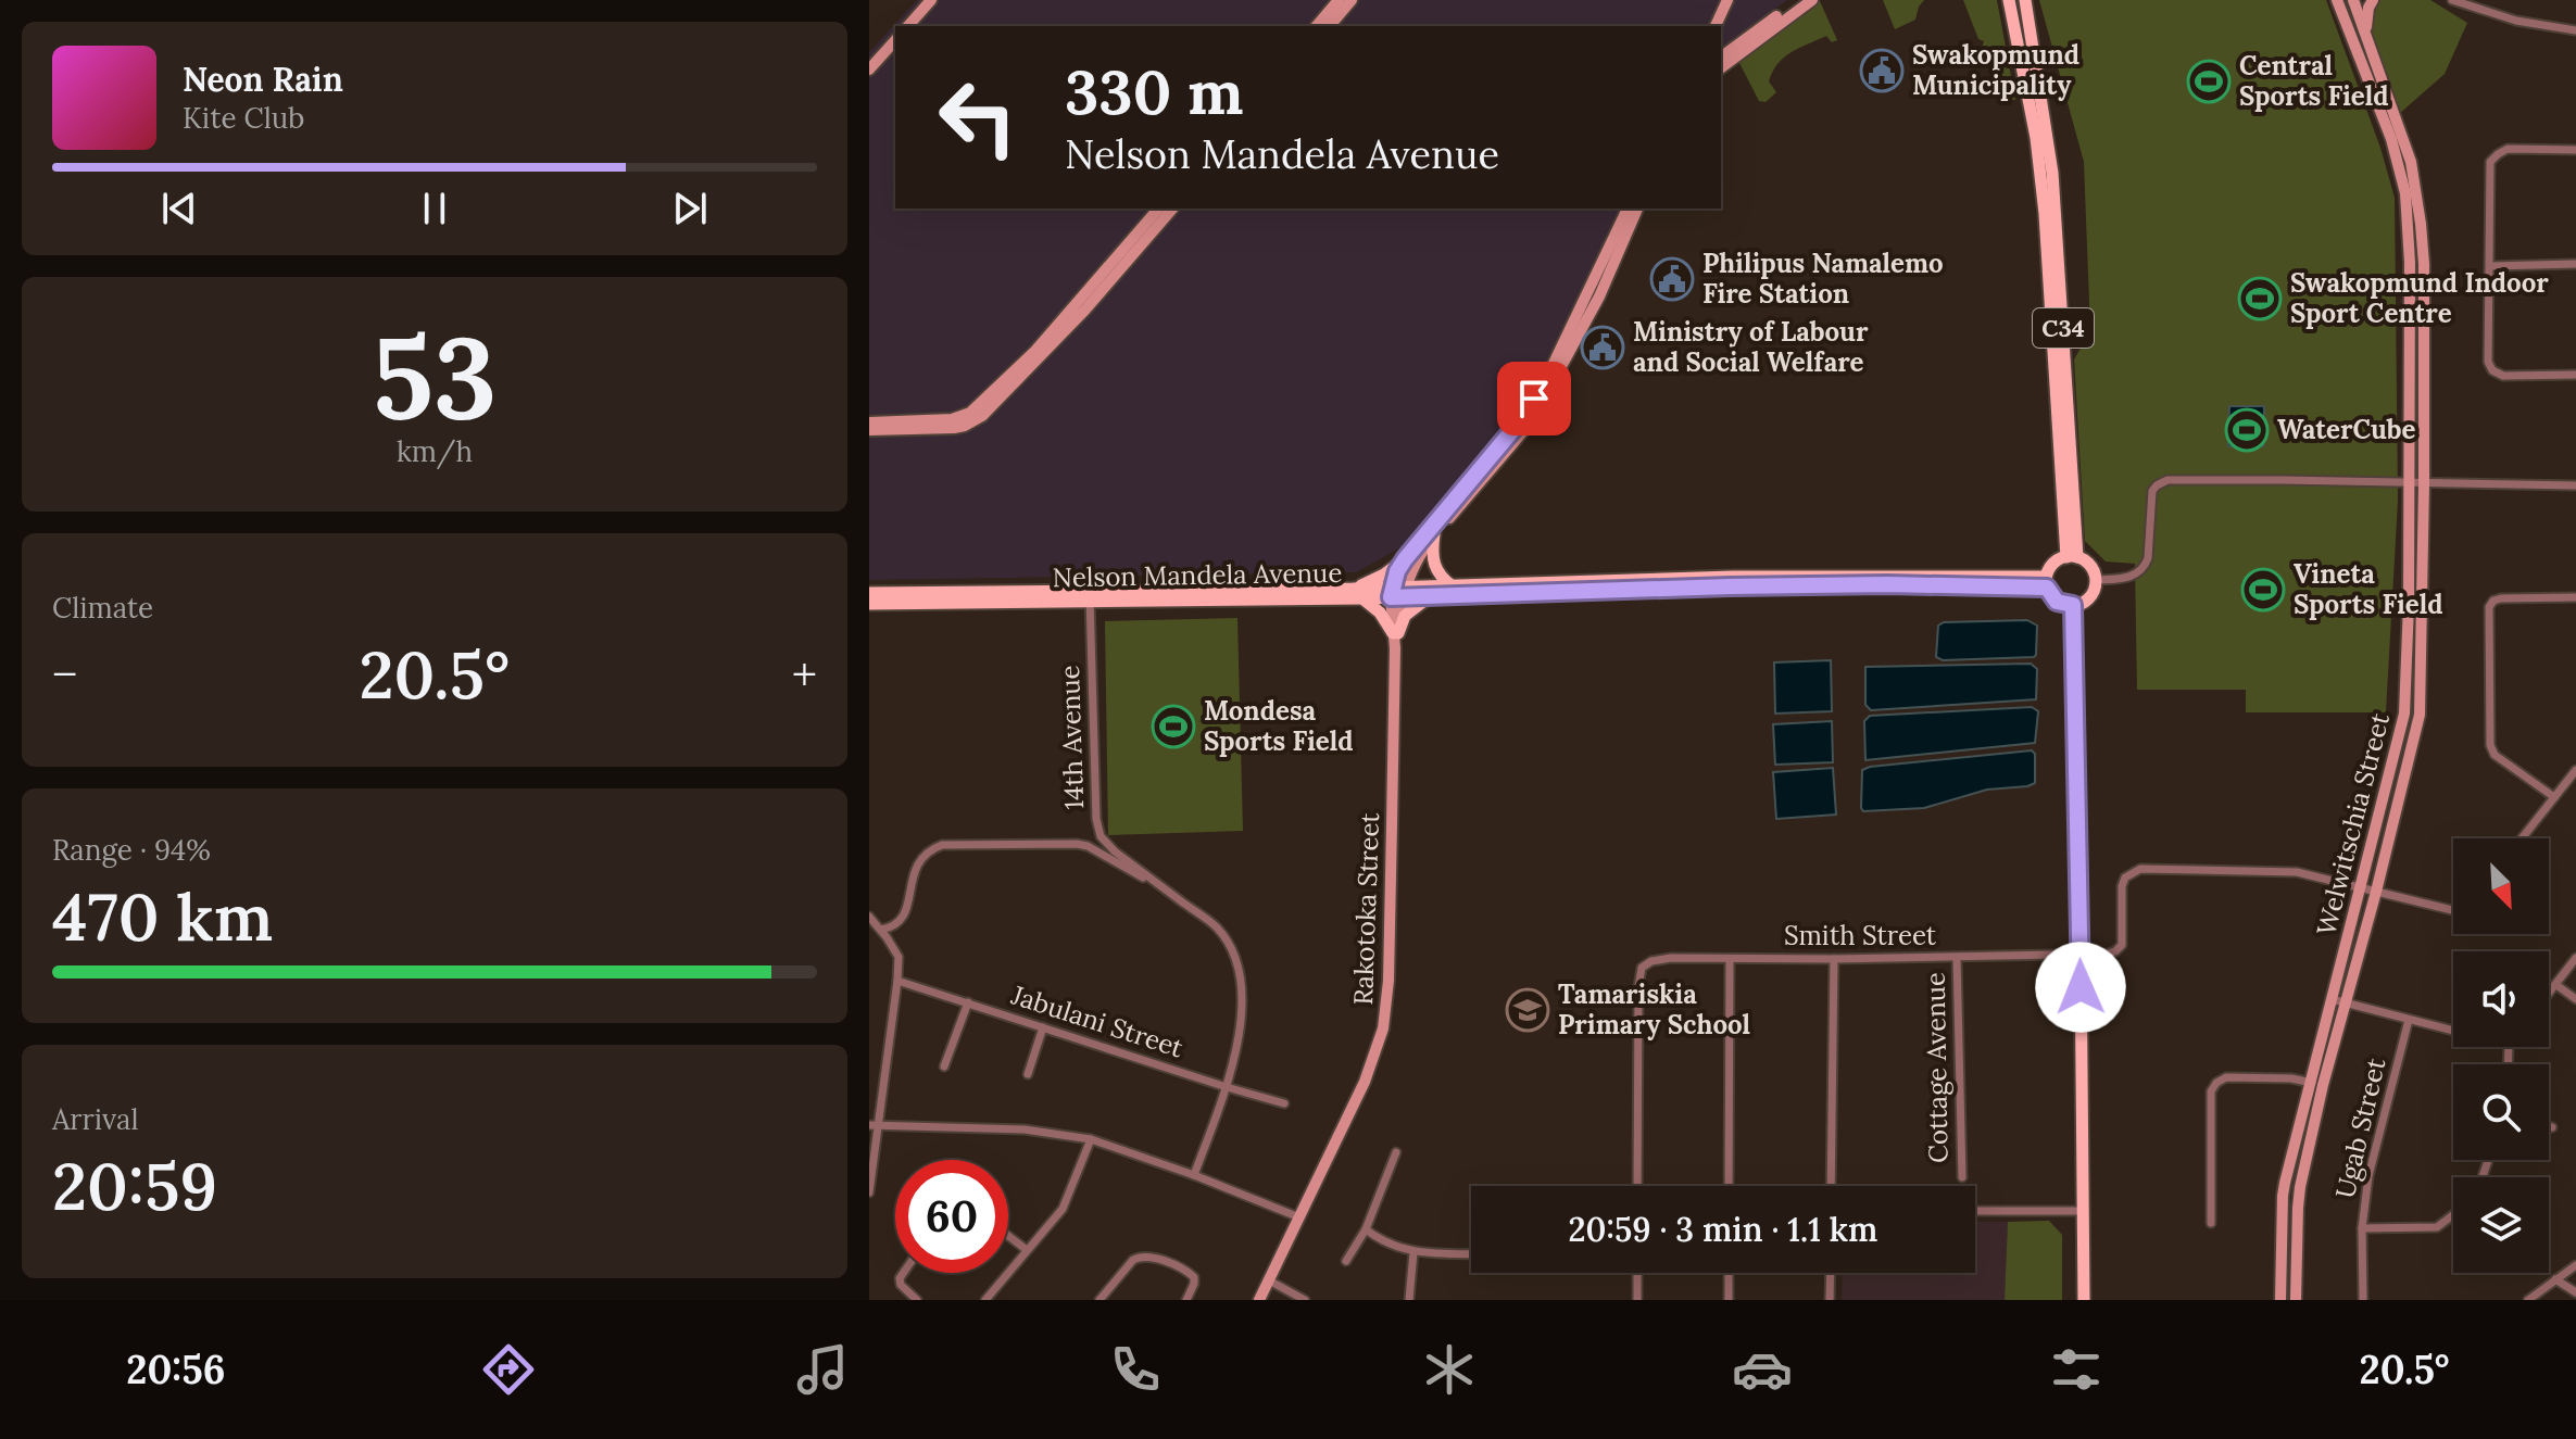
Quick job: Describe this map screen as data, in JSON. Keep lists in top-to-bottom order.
{
  "streets": {
    "main road": ["C34", "Nelson Mandela Avenue"],
    "street": [
      "14th Avenue",
      "Welwitschia Street",
      "Rakotoka Street",
      "Smith Street",
      "Jabulani Street",
      "Cottage Avenue",
      "Ugab Street"
    ]
  },
  "crossings": [
    ["C34", "Nelson Mandela Avenue"],
    ["Nelson Mandela Avenue", "14th Avenue"],
    ["Nelson Mandela Avenue", "Rakotoka Street"],
    ["14th Avenue", "Jabulani Street"],
    ["Welwitschia Street", "Smith Street"],
    ["Smith Street", "Cottage Avenue"]
  ],
  "places": {
    "public building": ["Swakopmund Municipality", "Philipus Namalemo Fire Station", "Ministry of Labour and Social Welfare"],
    "sports": [
      "Central Sports Field",
      "Swakopmund Indoor Sport Centre",
      "WaterCube",
      "Vineta Sports Field",
      "Mondesa Sports Field"
    ],
    "school or university": ["Tamariskia Primary School"]
  },
  "north": "bottom right",
  "page": {
    "turn": ["330 m", "Nelson Mandela Avenue"],
    "song": ["Neon Rain", "Kite Club"],
    "tile": [
      ["53", "km/h"],
      "Climate",
      ["Range · 94%", "470 km"],
      ["Arrival", "20:59"]
    ],
    "heat": ["−", "20.5°", "+"],
    "limit": "60",
    "trip": "20:59 · 3 min · 1.1 km",
    "tabs": ["20:56", "20.5°"]
  }
}
